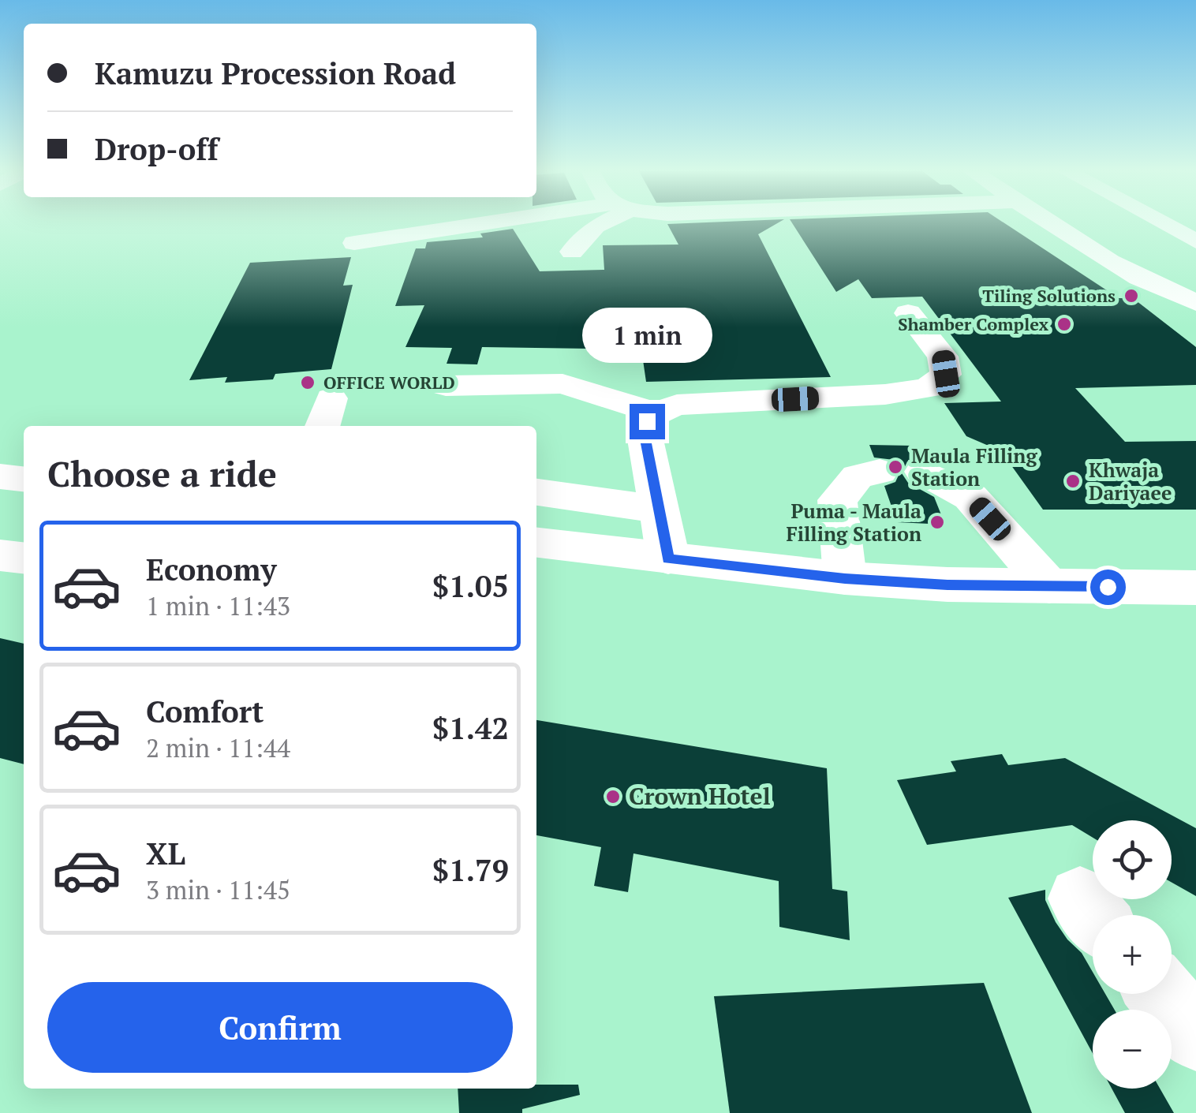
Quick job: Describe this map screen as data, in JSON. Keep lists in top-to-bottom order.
{
  "places": [
    "Tiling Solutions",
    "Shamber Complex",
    "OFFICE WORLD",
    "Maula Filling Station",
    "Khwaja Dariyaee",
    "Puma - Maula Filling Station",
    "Crown Hotel"
  ],
  "page": {
    "banner": ["Kamuzu Procession Road", "Drop-off"],
    "bubble": "1 min",
    "heading": "Choose a ride",
    "list": [
      {
        "name": "Economy",
        "note": "1 min · 11:43",
        "value": "$1.05"
      },
      {
        "name": "Comfort",
        "note": "2 min · 11:44",
        "value": "$1.42"
      },
      {
        "name": "XL",
        "note": "3 min · 11:45",
        "value": "$1.79"
      }
    ],
    "map_buttons": ["+", "−"],
    "buttons": "Confirm"
  }
}
